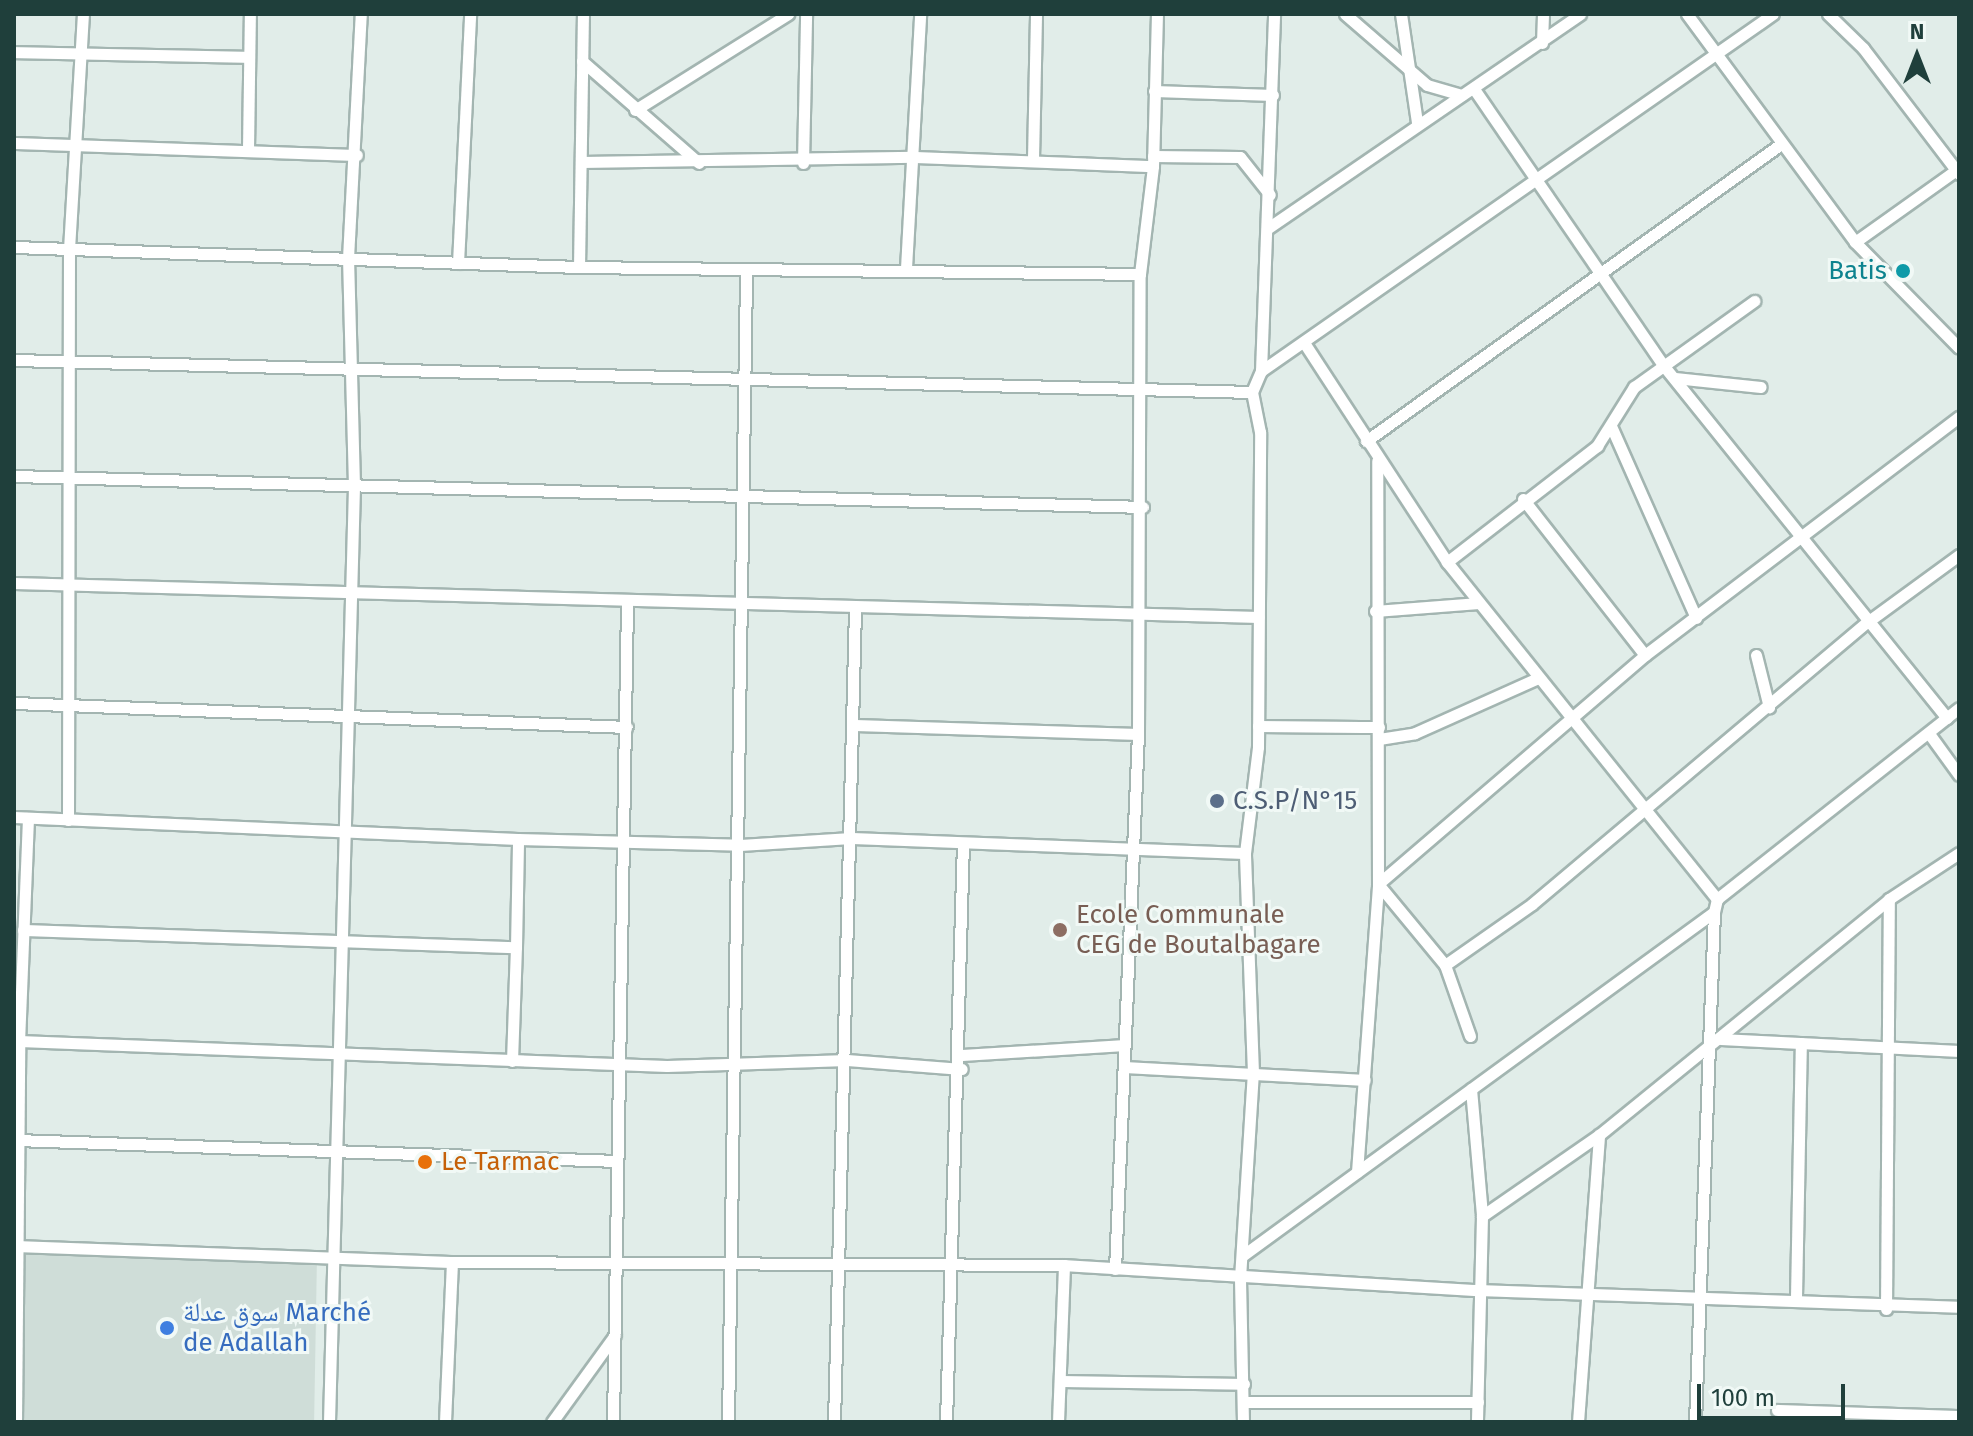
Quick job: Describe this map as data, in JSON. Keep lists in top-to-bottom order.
{
  "places": [
    "Batis",
    "C.S.P/N°15",
    "Ecole Communale CEG de Boutalbagare",
    "Le Tarmac",
    "سوق عدلة Marché de Adallah"
  ],
  "scale_bar": "100 m",
  "north": "top"
}
